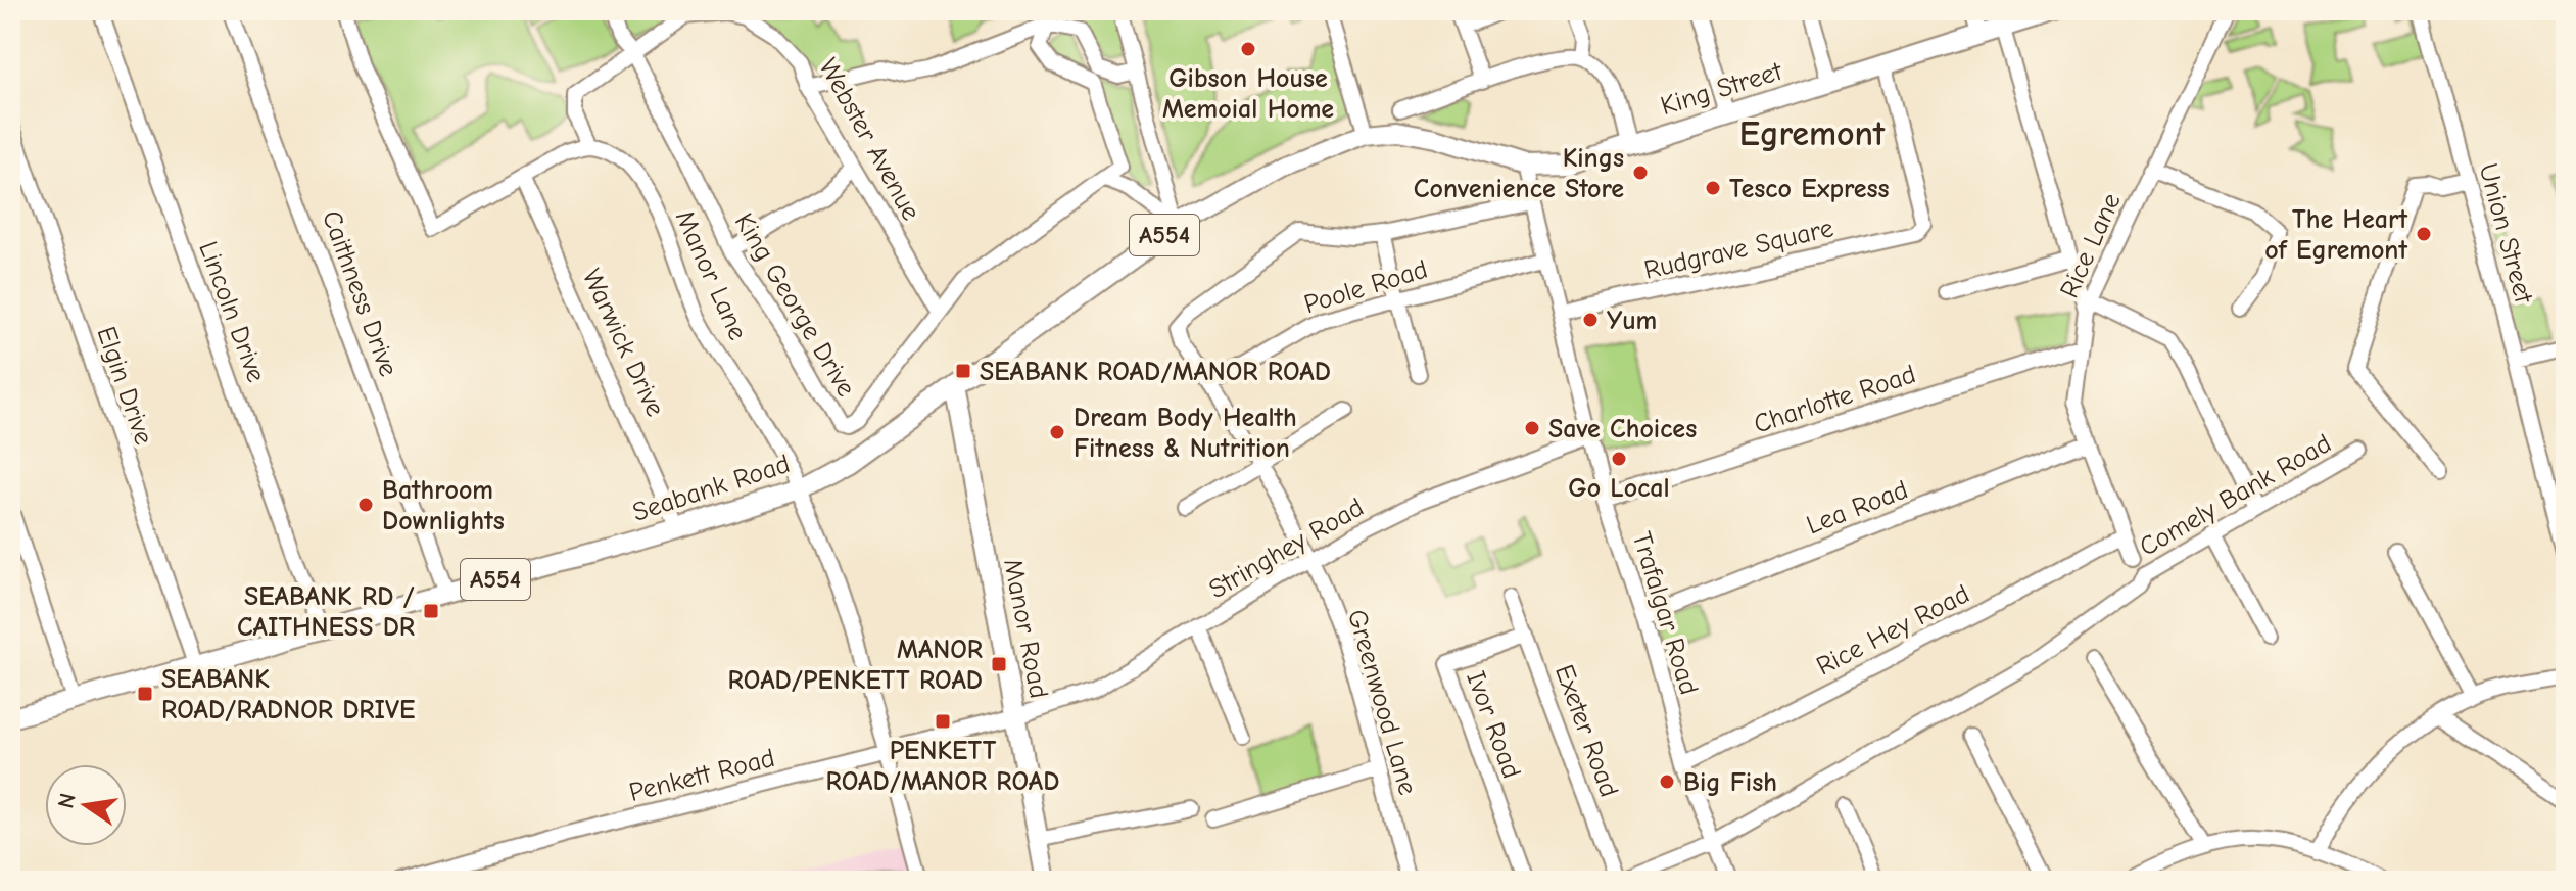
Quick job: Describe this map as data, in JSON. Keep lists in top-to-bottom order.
{
  "streets": {
    "main road": [
      "King Street",
      "A554",
      "Seabank Road",
      "Manor Road"
    ],
    "street": [
      "Webster Avenue",
      "Union Street",
      "Rice Lane",
      "Rudgrave Square",
      "Manor Lane",
      "Poole Road",
      "Caithness Drive",
      "King George Drive",
      "Lincoln Drive",
      "Warwick Drive",
      "Elgin Drive",
      "Charlotte Road",
      "Comely Bank Road",
      "Lea Road",
      "Stringhey Road",
      "Trafalgar Road",
      "Rice Hey Road",
      "Greenwood Lane",
      "Ivor Road",
      "Exeter Road",
      "Penkett Road"
    ]
  },
  "crossings": [
    ["King Street", "Rudgrave Square"],
    ["King Street", "Seabank Road"],
    ["King Street", "Trafalgar Road"],
    ["Webster Avenue", "King George Drive"],
    ["Rice Lane", "Charlotte Road"],
    ["Rice Lane", "Lea Road"],
    ["Rice Lane", "Rice Hey Road"],
    ["Rudgrave Square", "Trafalgar Road"],
    ["Manor Lane", "Seabank Road"],
    ["Manor Lane", "Penkett Road"],
    ["Poole Road", "Trafalgar Road"],
    ["Poole Road", "Greenwood Lane"],
    ["Caithness Drive", "Seabank Road"],
    ["Lincoln Drive", "Seabank Road"],
    ["Warwick Drive", "Seabank Road"],
    ["Elgin Drive", "Seabank Road"],
    ["Charlotte Road", "Trafalgar Road"],
    ["Seabank Road", "Manor Road"],
    ["Comely Bank Road", "Trafalgar Road"],
    ["Lea Road", "Trafalgar Road"],
    ["Stringhey Road", "Trafalgar Road"],
    ["Stringhey Road", "Manor Road"],
    ["Stringhey Road", "Greenwood Lane"],
    ["Stringhey Road", "Penkett Road"],
    ["Trafalgar Road", "Rice Hey Road"],
    ["Trafalgar Road", "Greenwood Lane"],
    ["Manor Road", "Penkett Road"],
    ["Ivor Road", "Exeter Road"]
  ],
  "districts": ["Egremont"],
  "places": {
    "other": [
      "Gibson House Memoial Home",
      "Kings Convenience Store",
      "Tesco Express",
      "The Heart of Egremont",
      "Yum",
      "Save Choices",
      "Dream Body Health Fitness & Nutrition",
      "Go Local",
      "Bathroom Downlights",
      "Big Fish"
    ],
    "transit": [
      "SEABANK ROAD/MANOR ROAD",
      "SEABANK RD / CAITHNESS DR",
      "MANOR ROAD/PENKETT ROAD",
      "SEABANK ROAD/RADNOR DRIVE",
      "PENKETT ROAD/MANOR ROAD"
    ]
  },
  "north": "left"
}
